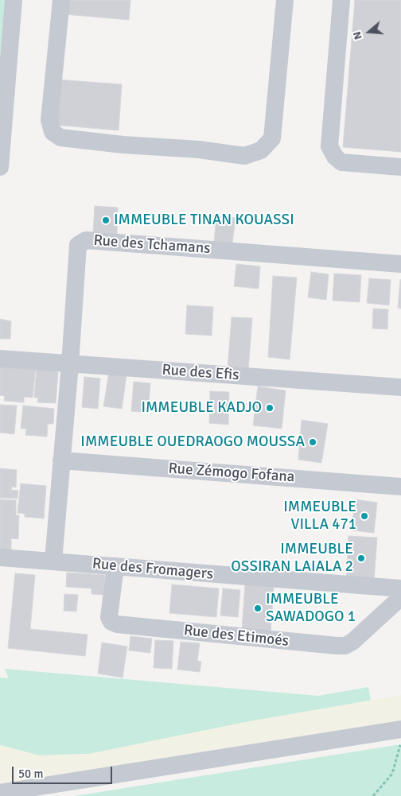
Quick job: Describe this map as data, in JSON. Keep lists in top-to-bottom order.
{
  "streets": {
    "street": [
      "Rue des Tchamans",
      "Rue des Efis",
      "Rue Zémogo Fofana",
      "Rue des Fromagers",
      "Rue des Etimoés"
    ]
  },
  "crossings": [
    ["Rue des Tchamans", "Rue des Efis"],
    ["Rue des Tchamans", "Rue Zémogo Fofana"],
    ["Rue des Tchamans", "Rue des Fromagers"],
    ["Rue des Fromagers", "Rue des Etimoés"]
  ],
  "places": [
    "IMMEUBLE TINAN KOUASSI",
    "IMMEUBLE KADJO",
    "IMMEUBLE OUEDRAOGO MOUSSA",
    "IMMEUBLE VILLA 471",
    "IMMEUBLE OSSIRAN LAIALA 2",
    "IMMEUBLE SAWADOGO 1"
  ],
  "scale_bar": "50 m",
  "north": "left"
}
